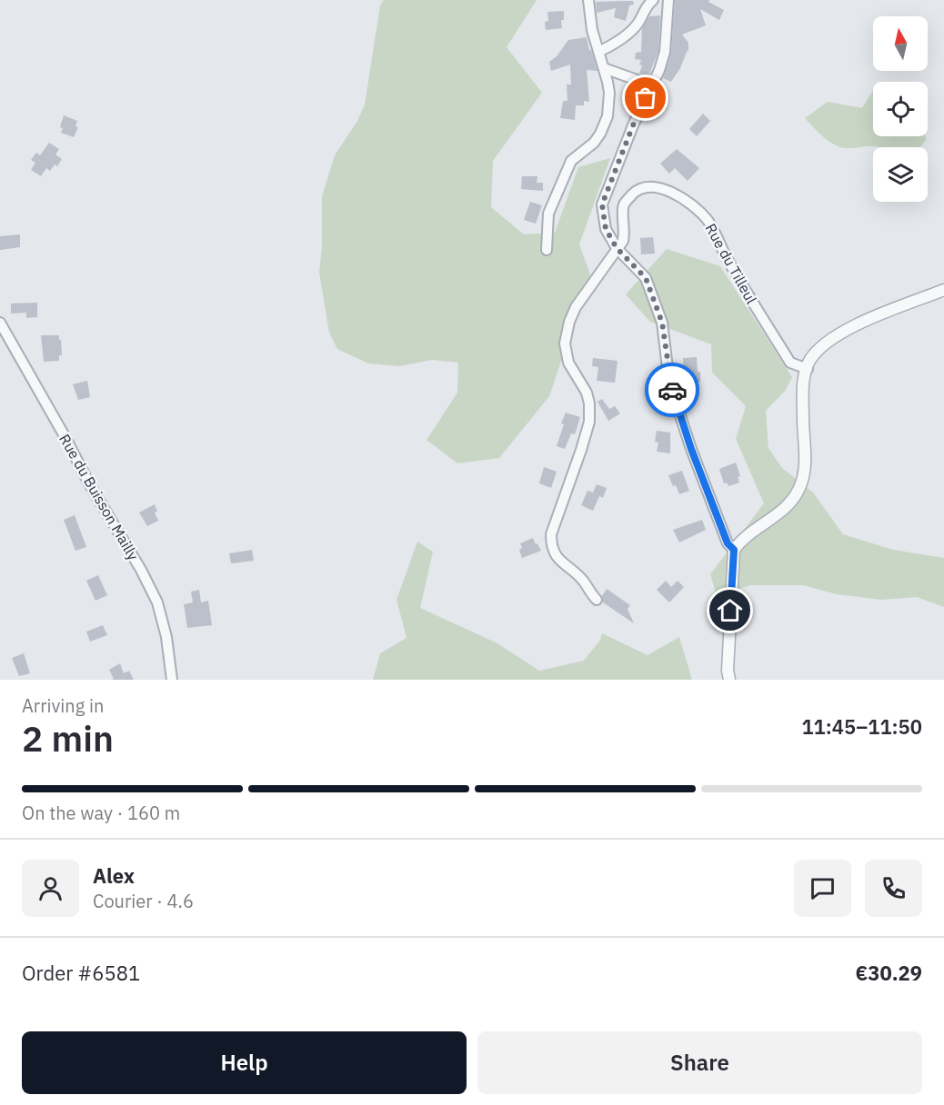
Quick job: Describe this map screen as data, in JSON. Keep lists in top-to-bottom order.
{
  "streets": {
    "street": ["Rue du Tilleul", "Rue du Buisson Mailly"]
  },
  "north": "top",
  "page": {
    "heading": ["2 min", "Arriving in", "11:45–11:50"],
    "panel": [
      "Alex",
      "Courier · 4.6",
      "Order #6581",
      "€30.29"
    ],
    "bar": "On the way · 160 m",
    "buttons": ["Help", "Share"]
  }
}
